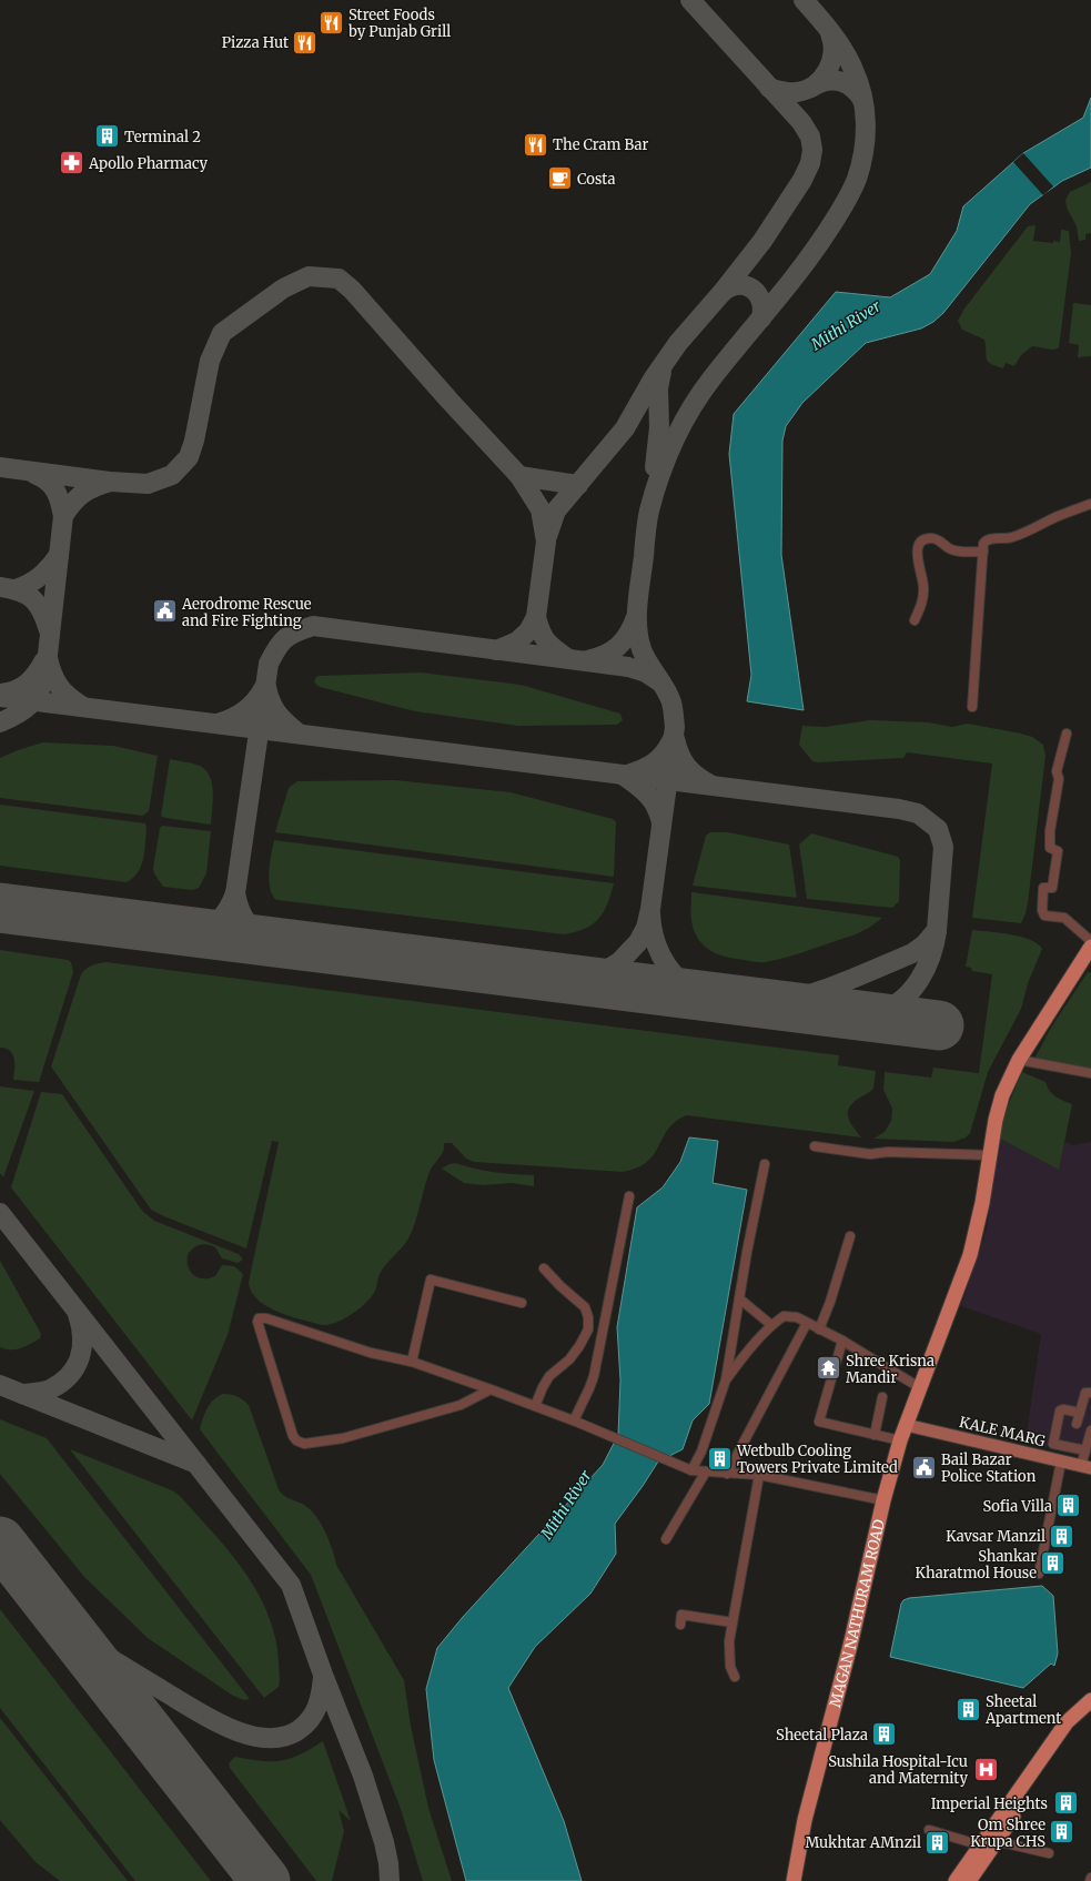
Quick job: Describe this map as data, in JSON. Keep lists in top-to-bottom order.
{
  "streets": {
    "main road": ["KALE MARG", "MAGAN NATHURAM ROAD"]
  },
  "crossings": [
    ["KALE MARG", "MAGAN NATHURAM ROAD"]
  ],
  "water": ["Mithi River"],
  "places": {
    "restaurant": ["Street Foods by Punjab Grill", "Pizza Hut", "The Cram Bar"],
    "building": [
      "Terminal 2",
      "Wetbulb Cooling Towers Private Limited",
      "Sofia Villa",
      "Kavsar Manzil",
      "Shankar Kharatmol House",
      "Sheetal Apartment",
      "Sheetal Plaza",
      "Imperial Heights",
      "Om Shree Krupa CHS",
      "Mukhtar AMnzil"
    ],
    "pharmacy": ["Apollo Pharmacy"],
    "cafe": ["Costa"],
    "public building": ["Aerodrome Rescue and Fire Fighting", "Bail Bazar Police Station"],
    "temple": ["Shree Krisna Mandir"],
    "hospital": ["Sushila Hospital-Icu and Maternity"]
  }
}
